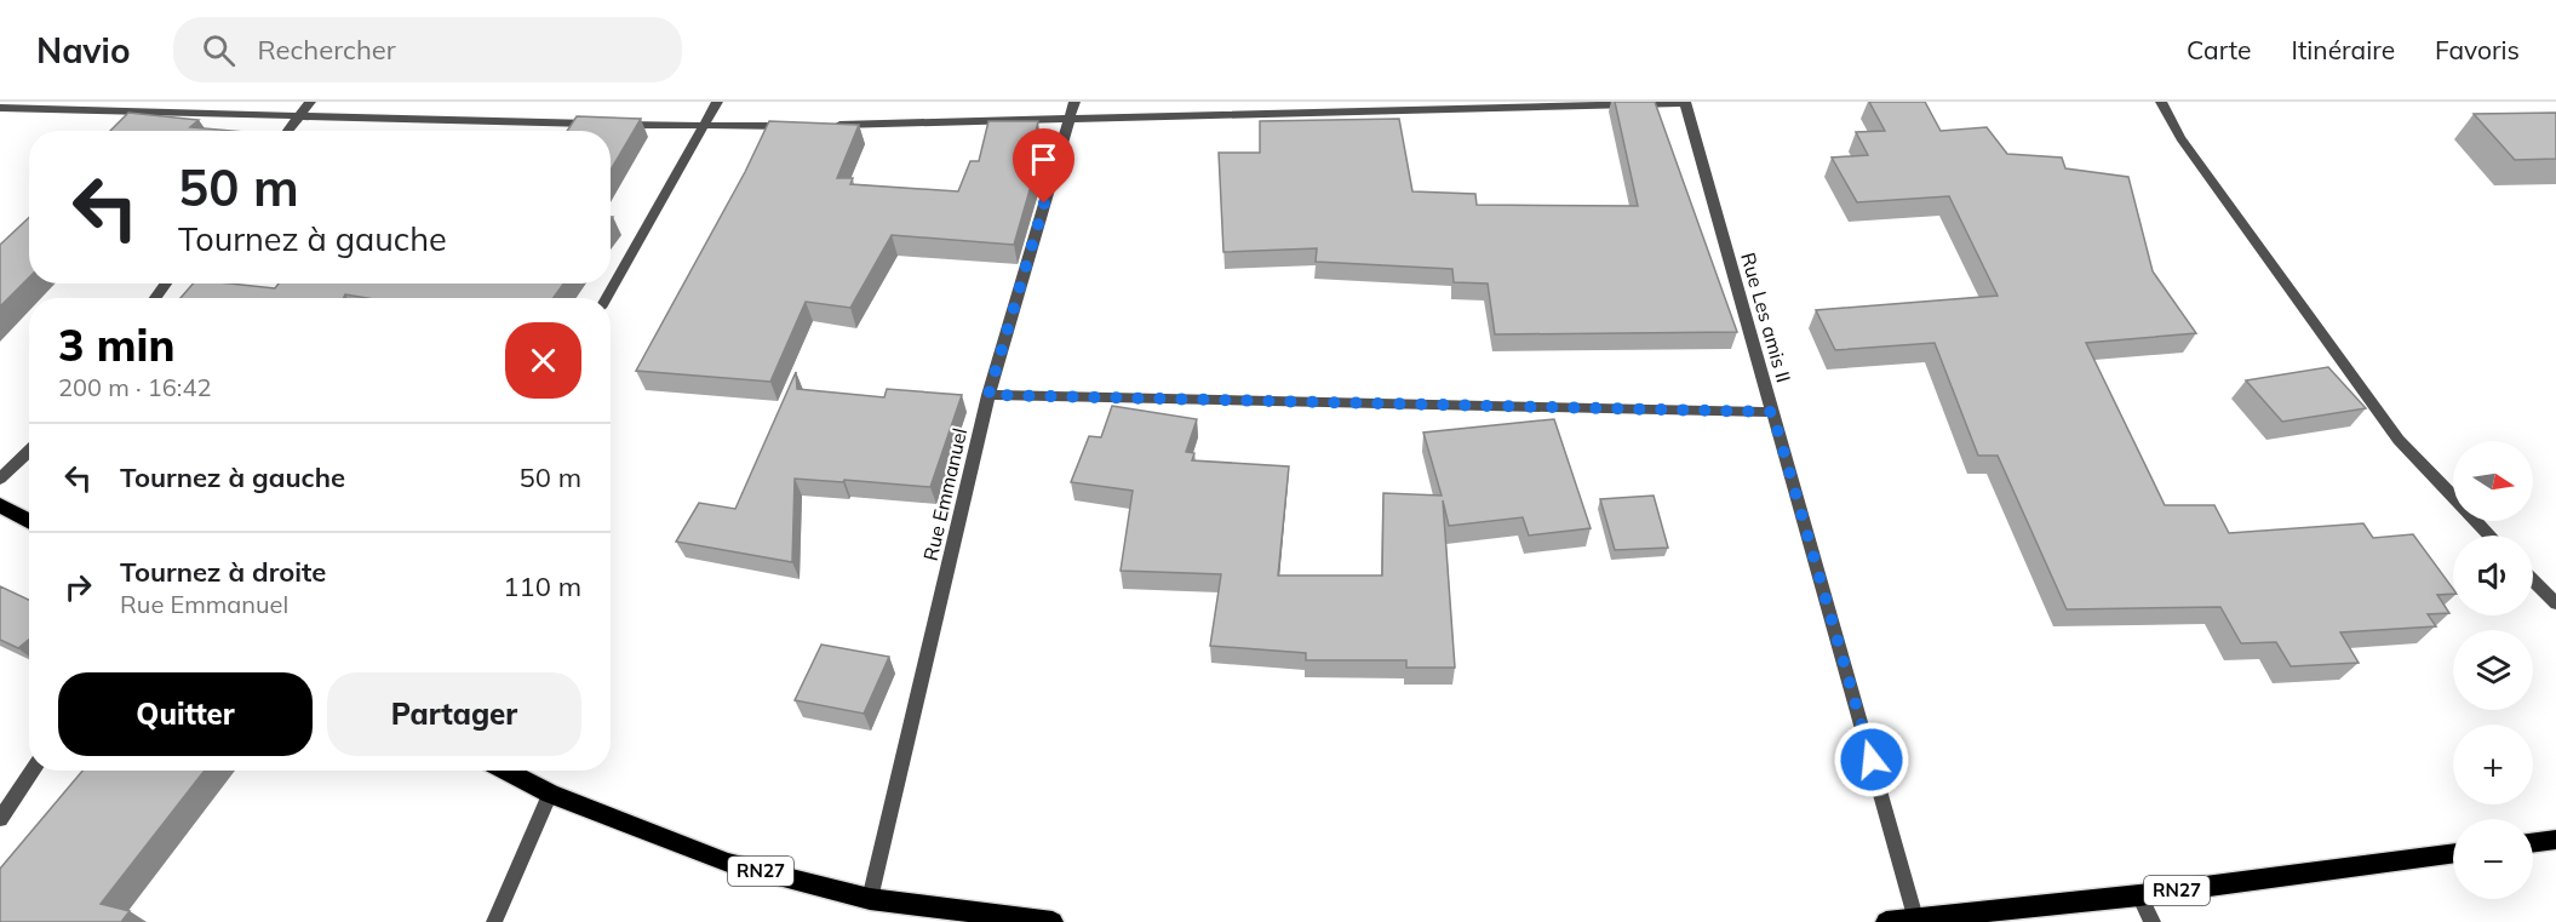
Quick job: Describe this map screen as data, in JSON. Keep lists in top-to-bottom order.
{
  "streets": {
    "main road": ["RN27"],
    "street": ["Rue Les amis II", "Rue Emmanuel"]
  },
  "crossings": [
    ["Rue Les amis II", "RN27"],
    ["Rue Emmanuel", "RN27"]
  ],
  "north": "right",
  "page": {
    "header": "Navio",
    "search": "Rechercher",
    "nav": ["Carte", "Itinéraire", "Favoris"],
    "turn": ["50 m", "Tournez à gauche"],
    "heading": ["3 min", "200 m · 16:42"],
    "list": [
      {
        "name": "Tournez à gauche",
        "value": "50 m"
      },
      {
        "name": "Tournez à droite",
        "note": "Rue Emmanuel",
        "value": "110 m"
      }
    ],
    "map_buttons": ["+", "−"],
    "buttons": ["Quitter", "Partager"]
  }
}
